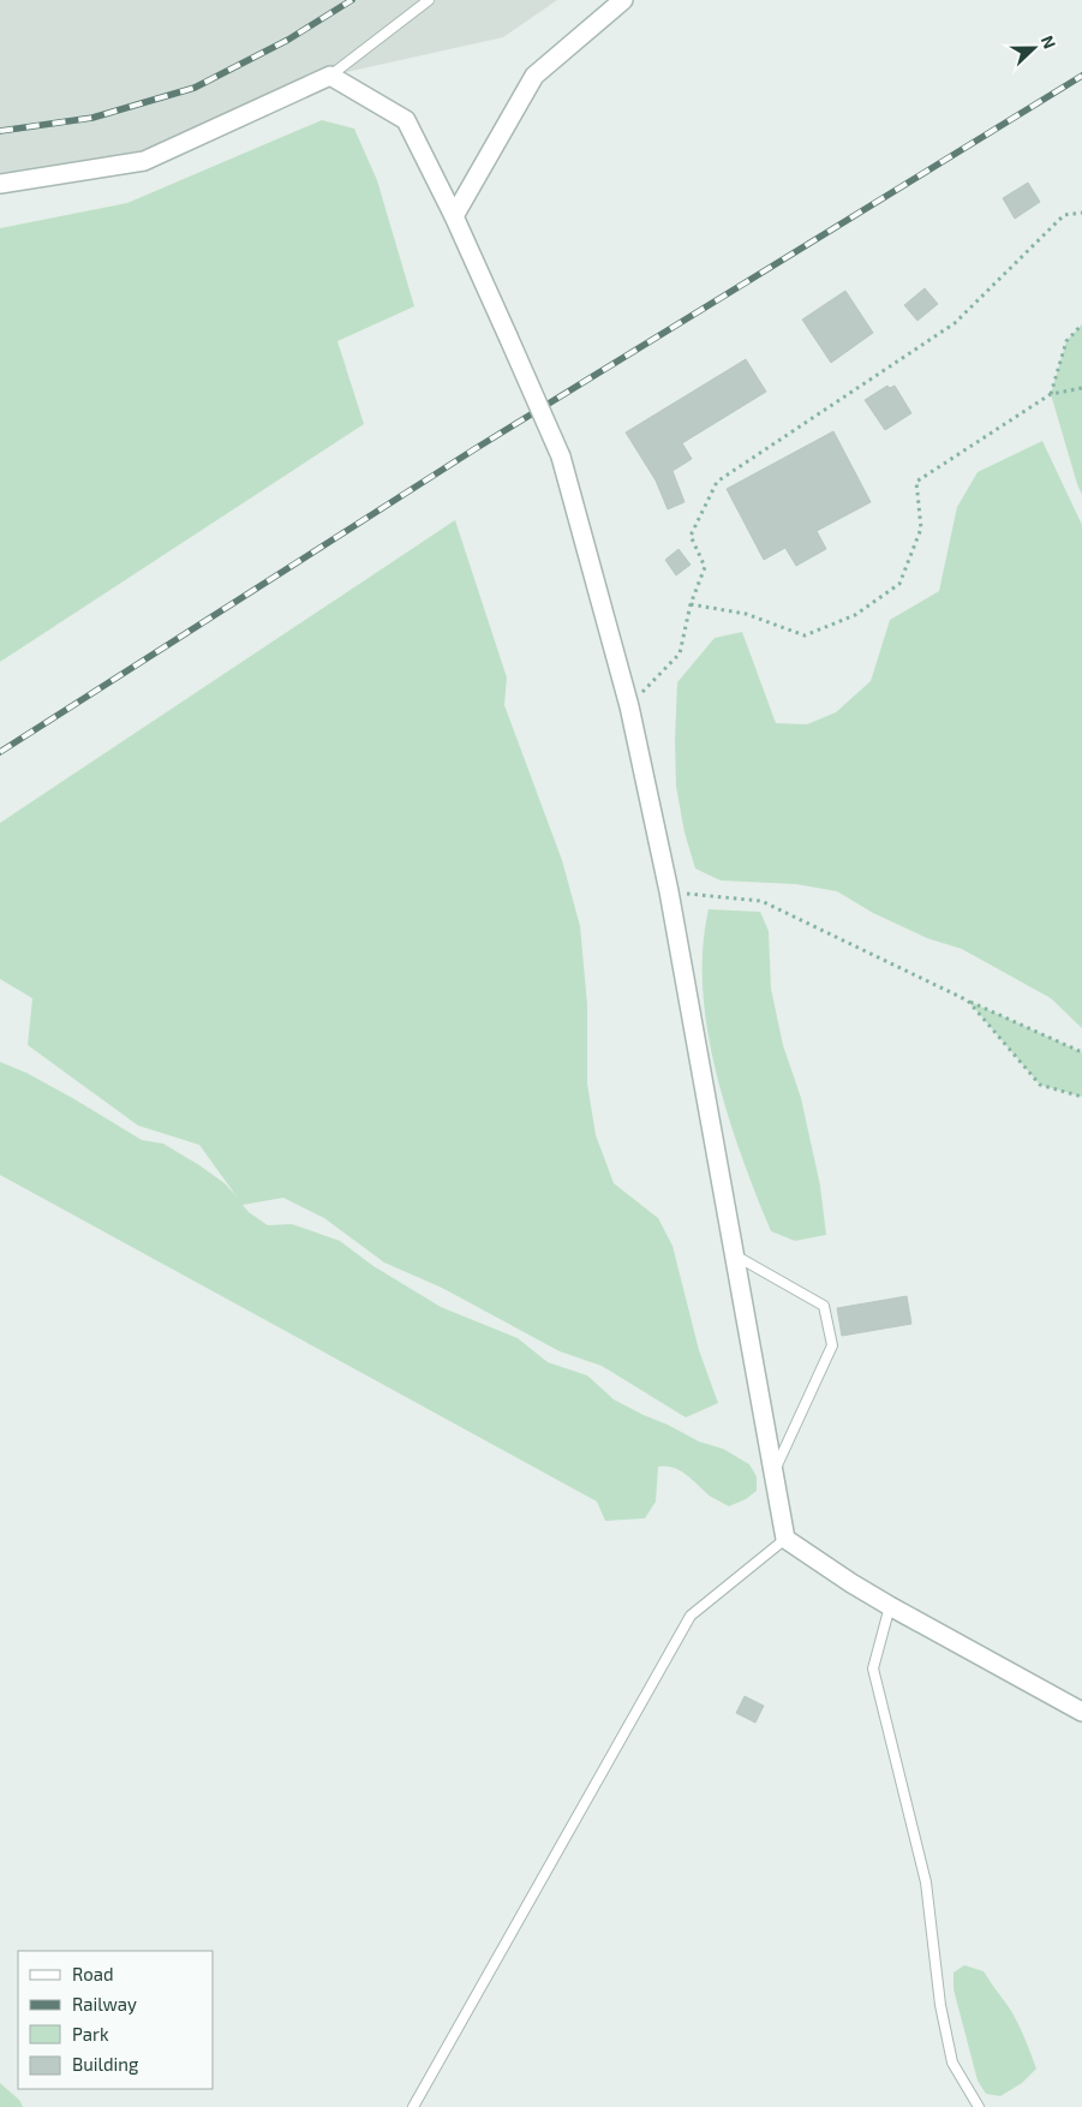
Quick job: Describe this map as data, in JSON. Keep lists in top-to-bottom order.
{
  "legend": [
    "Road",
    "Railway",
    "Park",
    "Building"
  ],
  "north": "right"
}
